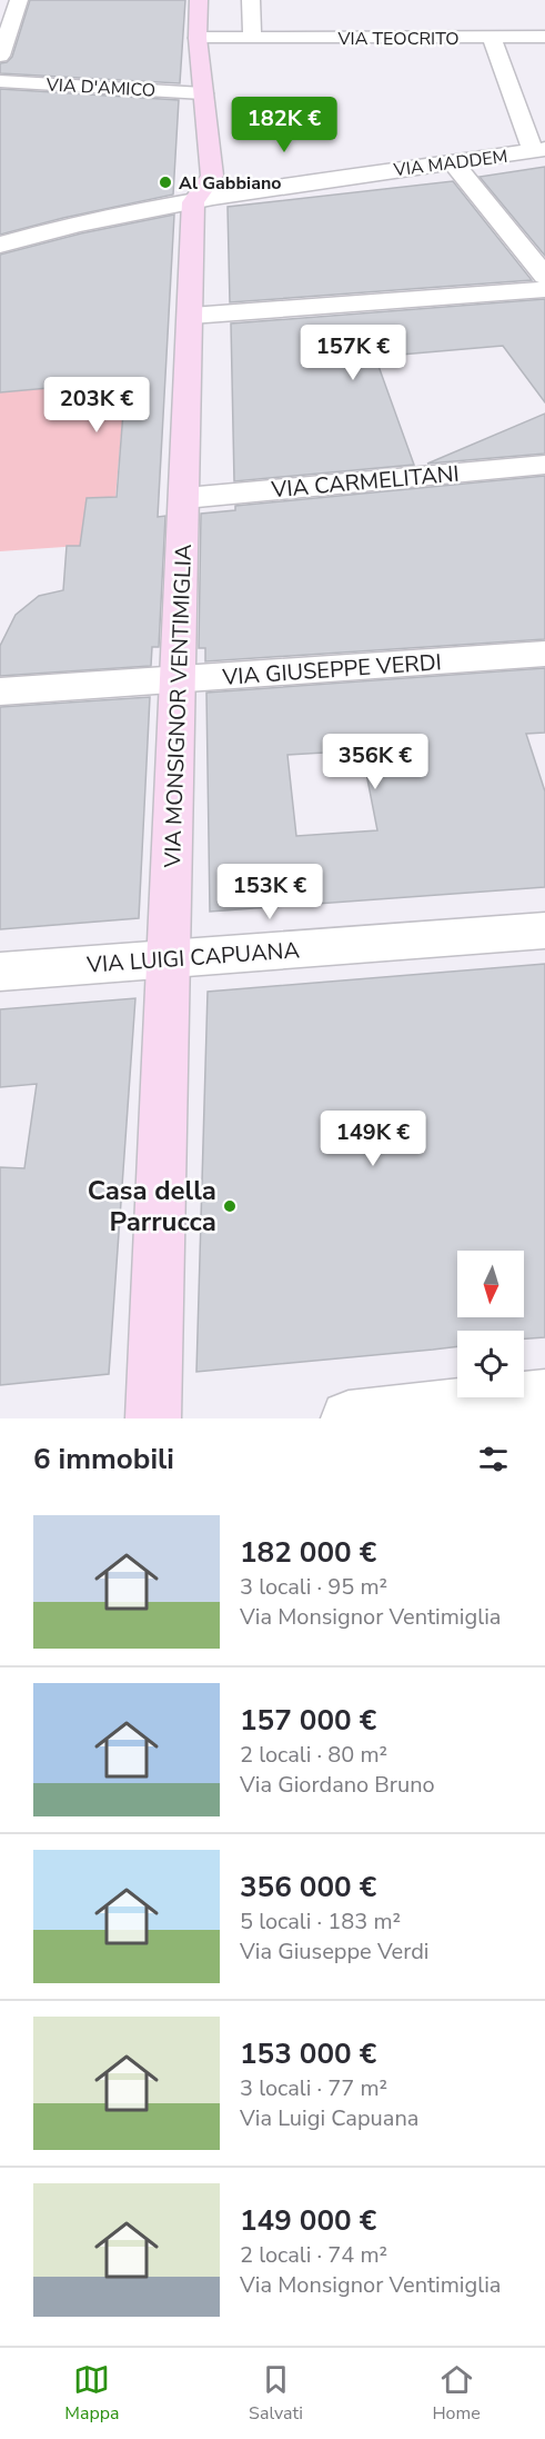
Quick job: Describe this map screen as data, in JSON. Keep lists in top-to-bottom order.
{
  "streets": {
    "main road": ["VIA MONSIGNOR VENTIMIGLIA"],
    "street": [
      "VIA TEOCRITO",
      "VIA D'AMICO",
      "VIA MADDEM",
      "VIA CARMELITANI",
      "VIA GIUSEPPE VERDI",
      "VIA LUIGI CAPUANA"
    ]
  },
  "crossings": [
    ["VIA TEOCRITO", "VIA MONSIGNOR VENTIMIGLIA"],
    ["VIA D'AMICO", "VIA MONSIGNOR VENTIMIGLIA"],
    ["VIA CARMELITANI", "VIA MONSIGNOR VENTIMIGLIA"],
    ["VIA GIUSEPPE VERDI", "VIA MONSIGNOR VENTIMIGLIA"],
    ["VIA MONSIGNOR VENTIMIGLIA", "VIA LUIGI CAPUANA"]
  ],
  "places": ["Al Gabbiano", "Casa della Parrucca"],
  "north": "bottom",
  "page": {
    "price": [
      "182K €",
      "157K €",
      "203K €",
      "356K €",
      "153K €",
      "149K €"
    ],
    "heading": "6 immobili",
    "list": [
      {
        "name": "182 000 €",
        "note": "3 locali · 95 m² · Via Monsignor Ventimiglia"
      },
      {
        "name": "157 000 €",
        "note": "2 locali · 80 m² · Via Giordano Bruno"
      },
      {
        "name": "356 000 €",
        "note": "5 locali · 183 m² · Via Giuseppe Verdi"
      },
      {
        "name": "153 000 €",
        "note": "3 locali · 77 m² · Via Luigi Capuana"
      },
      {
        "name": "149 000 €",
        "note": "2 locali · 74 m² · Via Monsignor Ventimiglia"
      }
    ],
    "tabs": ["Mappa", "Salvati", "Home"]
  }
}
